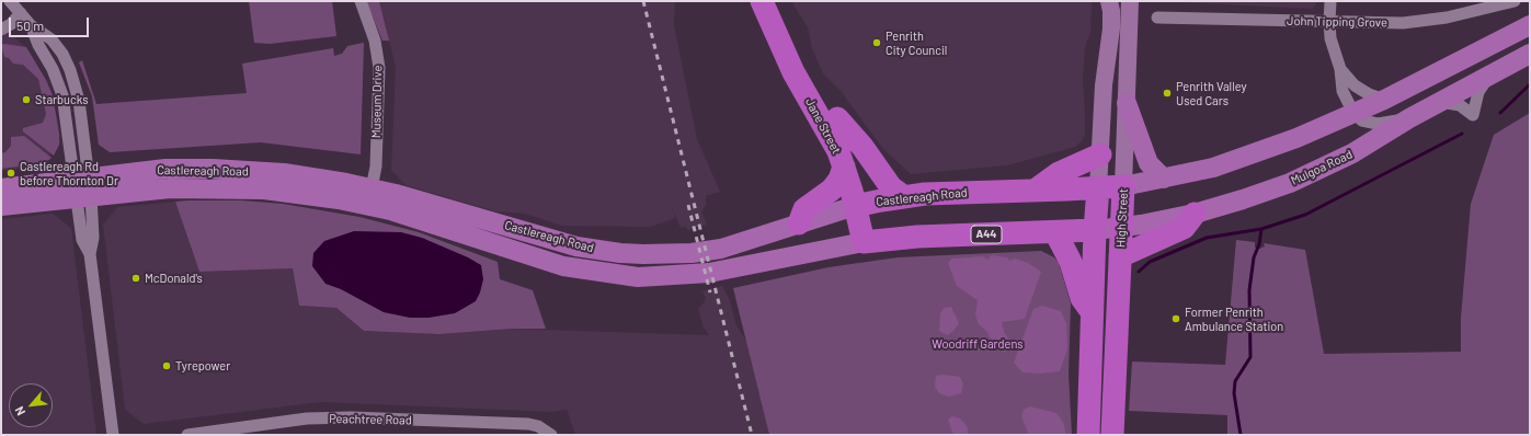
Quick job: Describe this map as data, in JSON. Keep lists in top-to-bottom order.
{
  "streets": {
    "highway": [
      "Jane Street",
      "Castlereagh Road",
      "High Street",
      "A44"
    ],
    "main road": ["Mulgoa Road"],
    "street": ["John Tipping Grove", "Museum Drive", "Peachtree Road"]
  },
  "crossings": [
    ["Museum Drive", "Castlereagh Road"],
    ["Jane Street", "Castlereagh Road"],
    ["Mulgoa Road", "Castlereagh Road"],
    ["Mulgoa Road", "High Street"],
    ["Castlereagh Road", "High Street"]
  ],
  "parks": ["Woodriff Gardens"],
  "places": [
    "Penrith City Council",
    "Penrith Valley Used Cars",
    "Starbucks",
    "Castlereagh Rd before Thornton Dr",
    "McDonald's",
    "Former Penrith Ambulance Station",
    "Tyrepower"
  ],
  "scale_bar": "50 m",
  "north": "bottom left"
}
